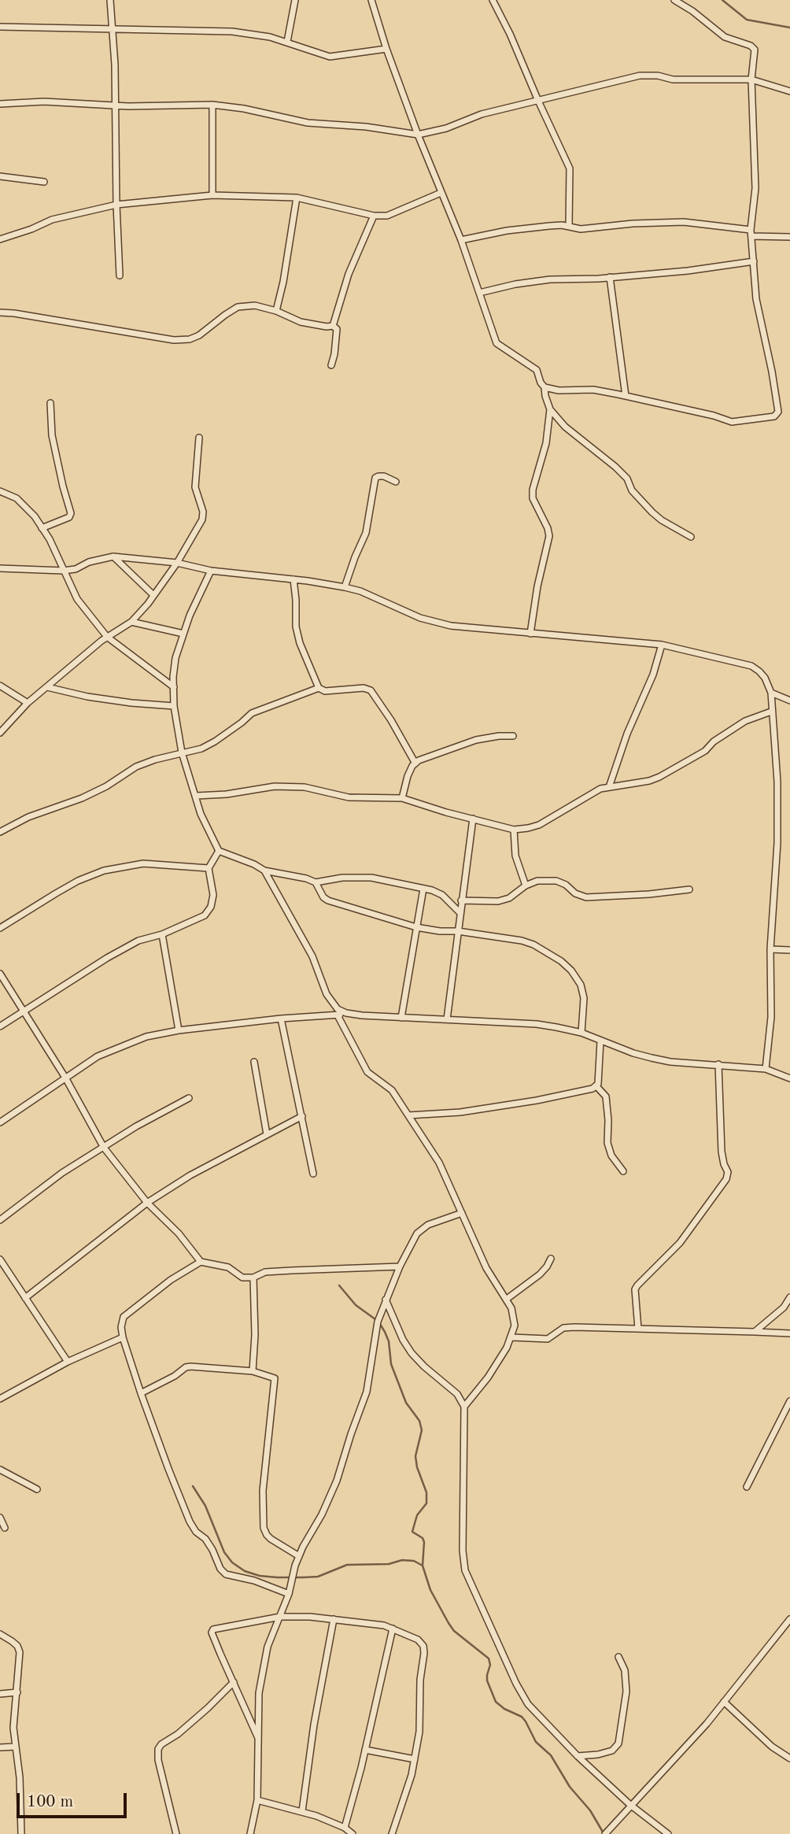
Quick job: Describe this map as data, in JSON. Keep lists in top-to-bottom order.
{
  "scale_bar": "100 m"
}
